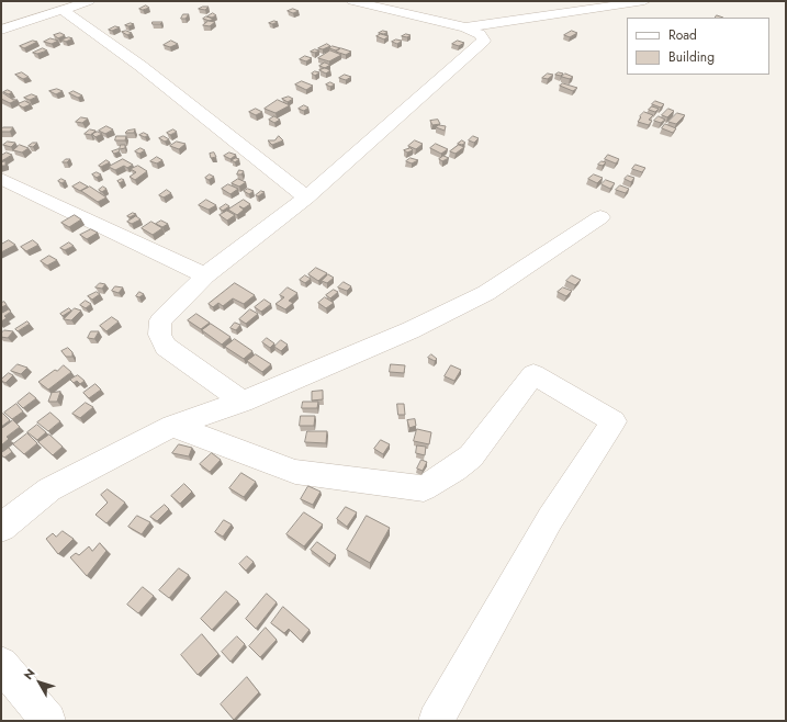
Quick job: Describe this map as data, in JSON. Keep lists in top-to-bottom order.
{
  "legend": ["Road", "Building"],
  "north": "top left"
}
